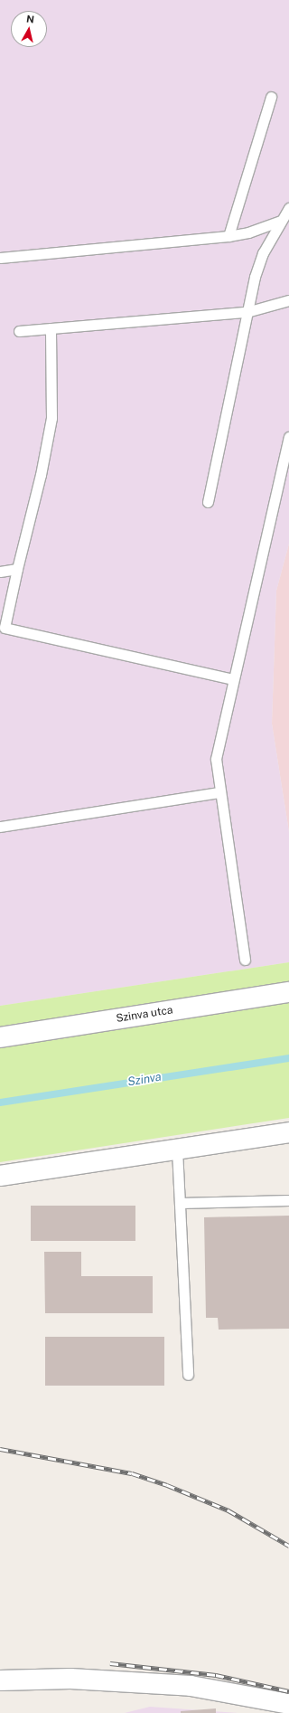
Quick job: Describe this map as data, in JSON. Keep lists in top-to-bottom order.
{
  "streets": {
    "street": ["Szinva utca"]
  },
  "water": ["Szinva"],
  "north": "top"
}
